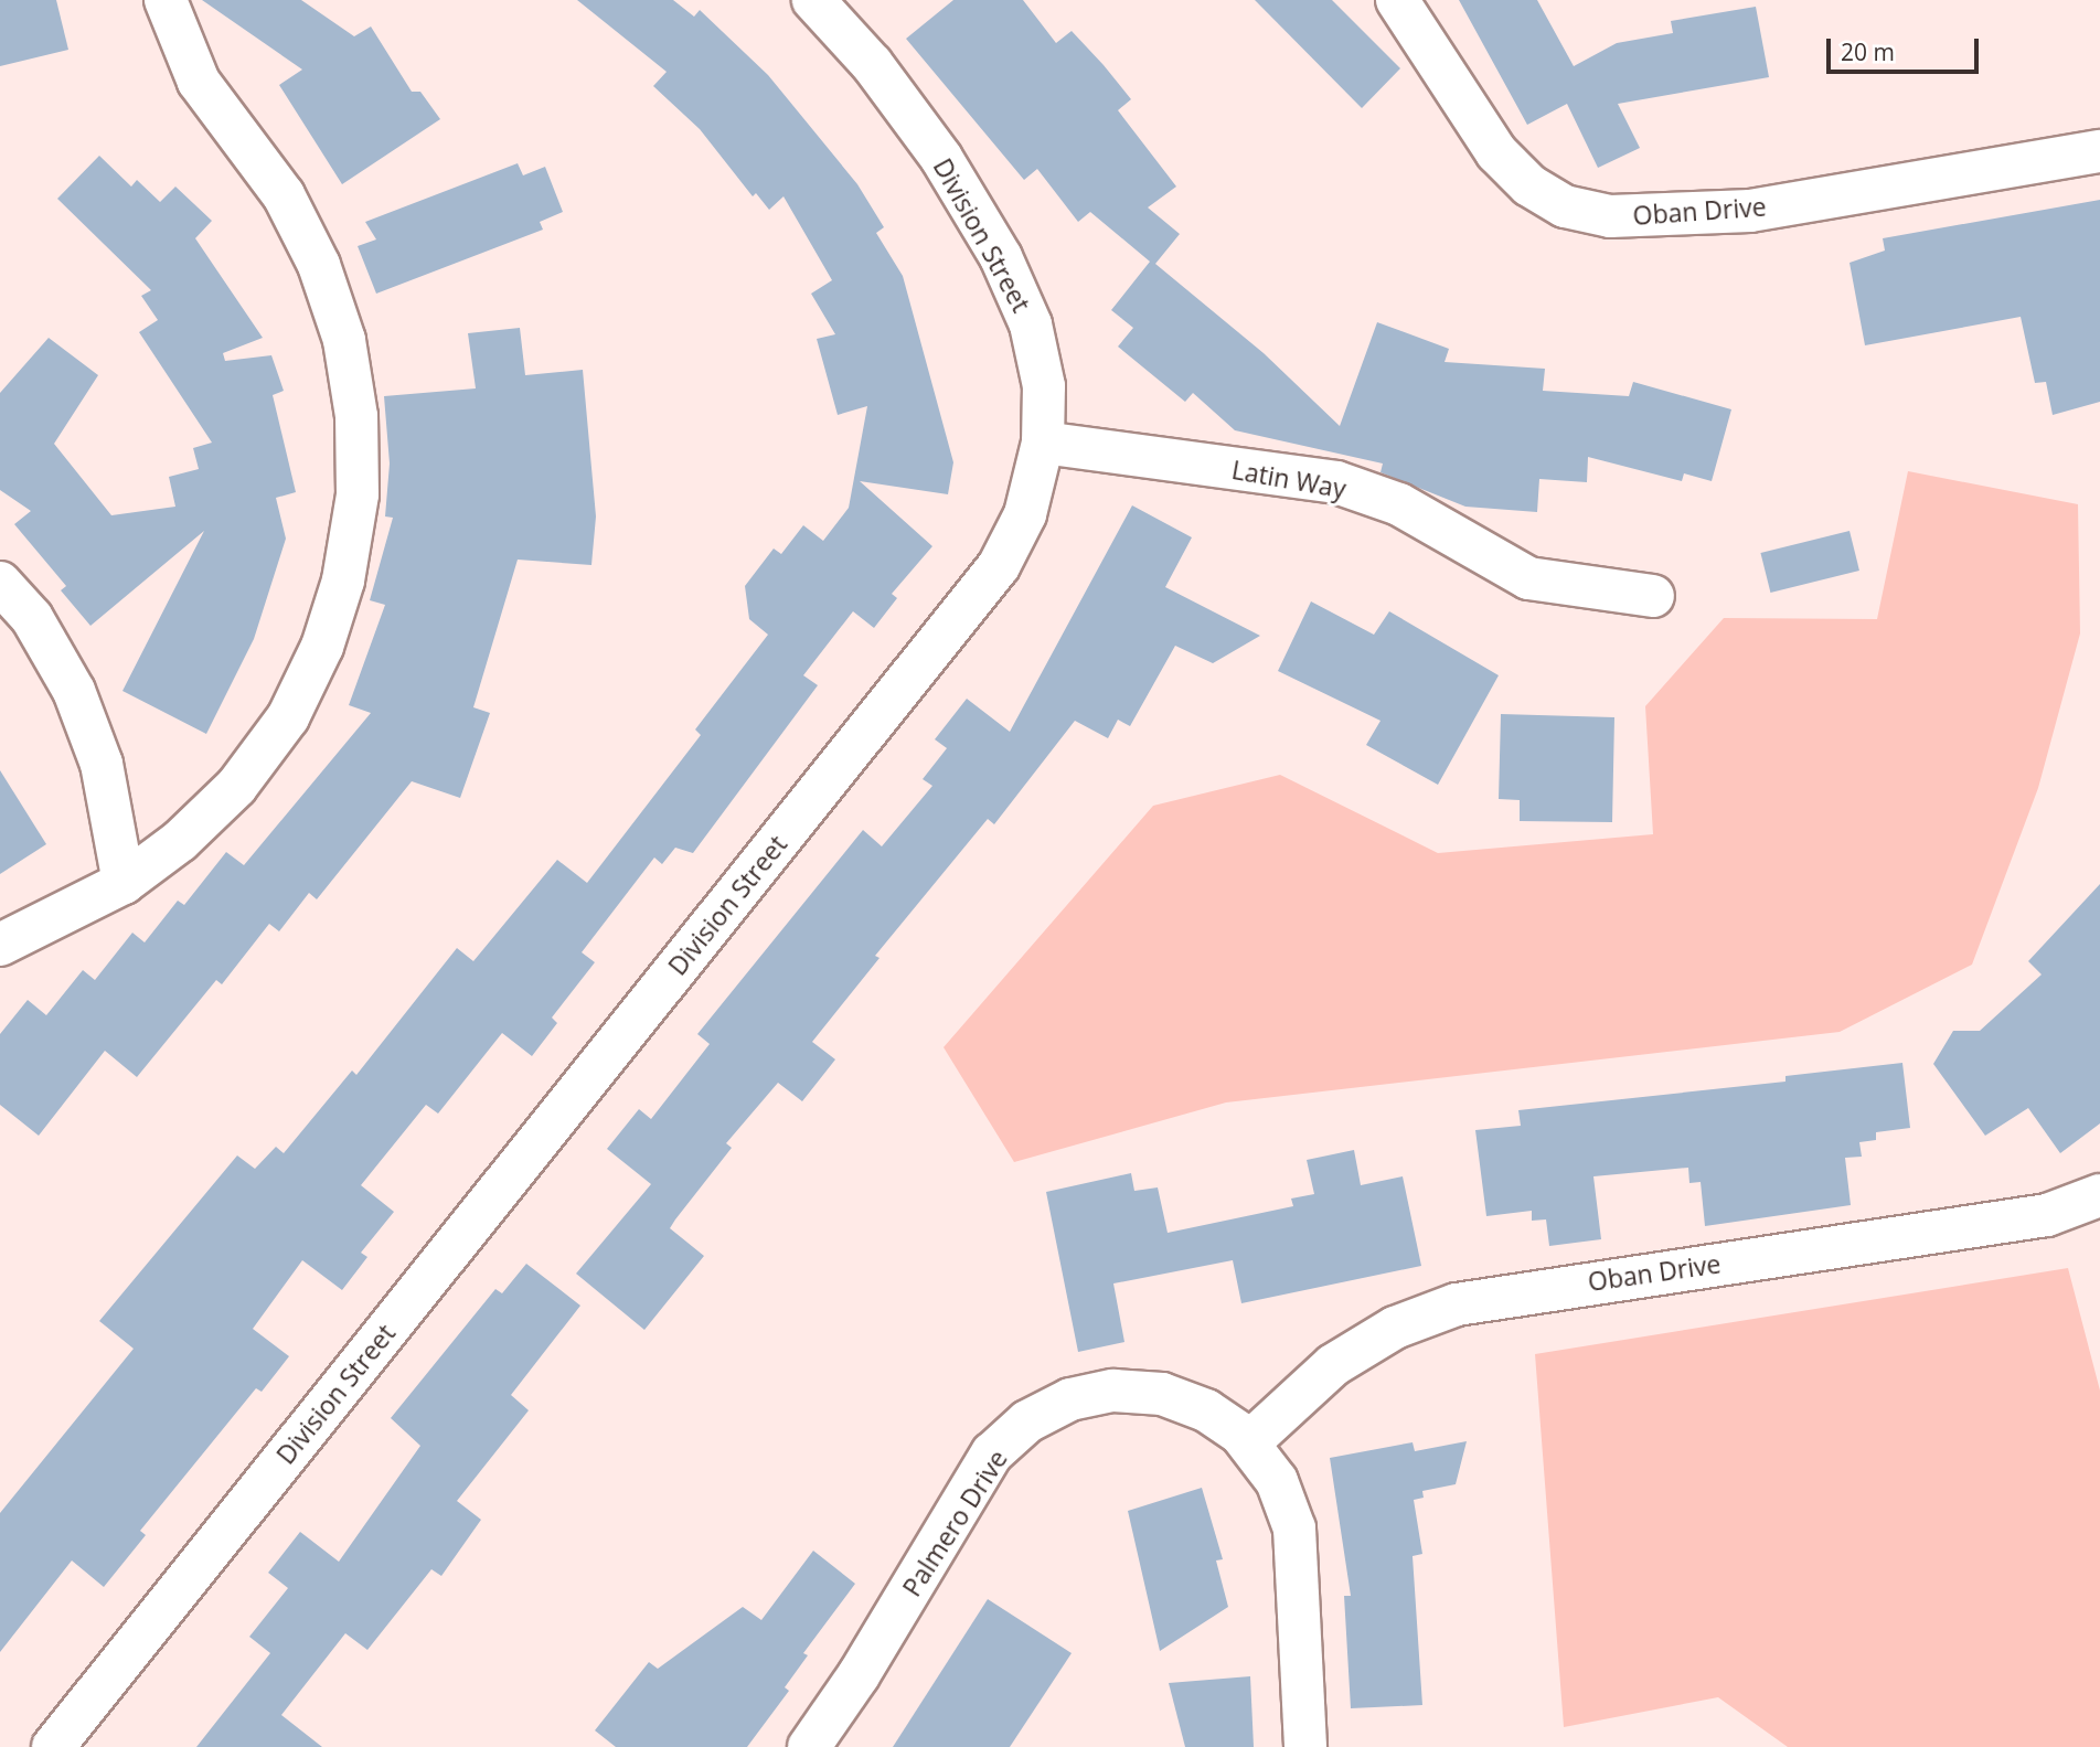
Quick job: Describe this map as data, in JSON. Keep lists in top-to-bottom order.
{
  "streets": {
    "street": [
      "Oban Drive",
      "Division Street",
      "Latin Way",
      "Palmero Drive"
    ]
  },
  "crossings": [
    ["Oban Drive", "Palmero Drive"],
    ["Division Street", "Latin Way"]
  ],
  "scale_bar": "20 m"
}
